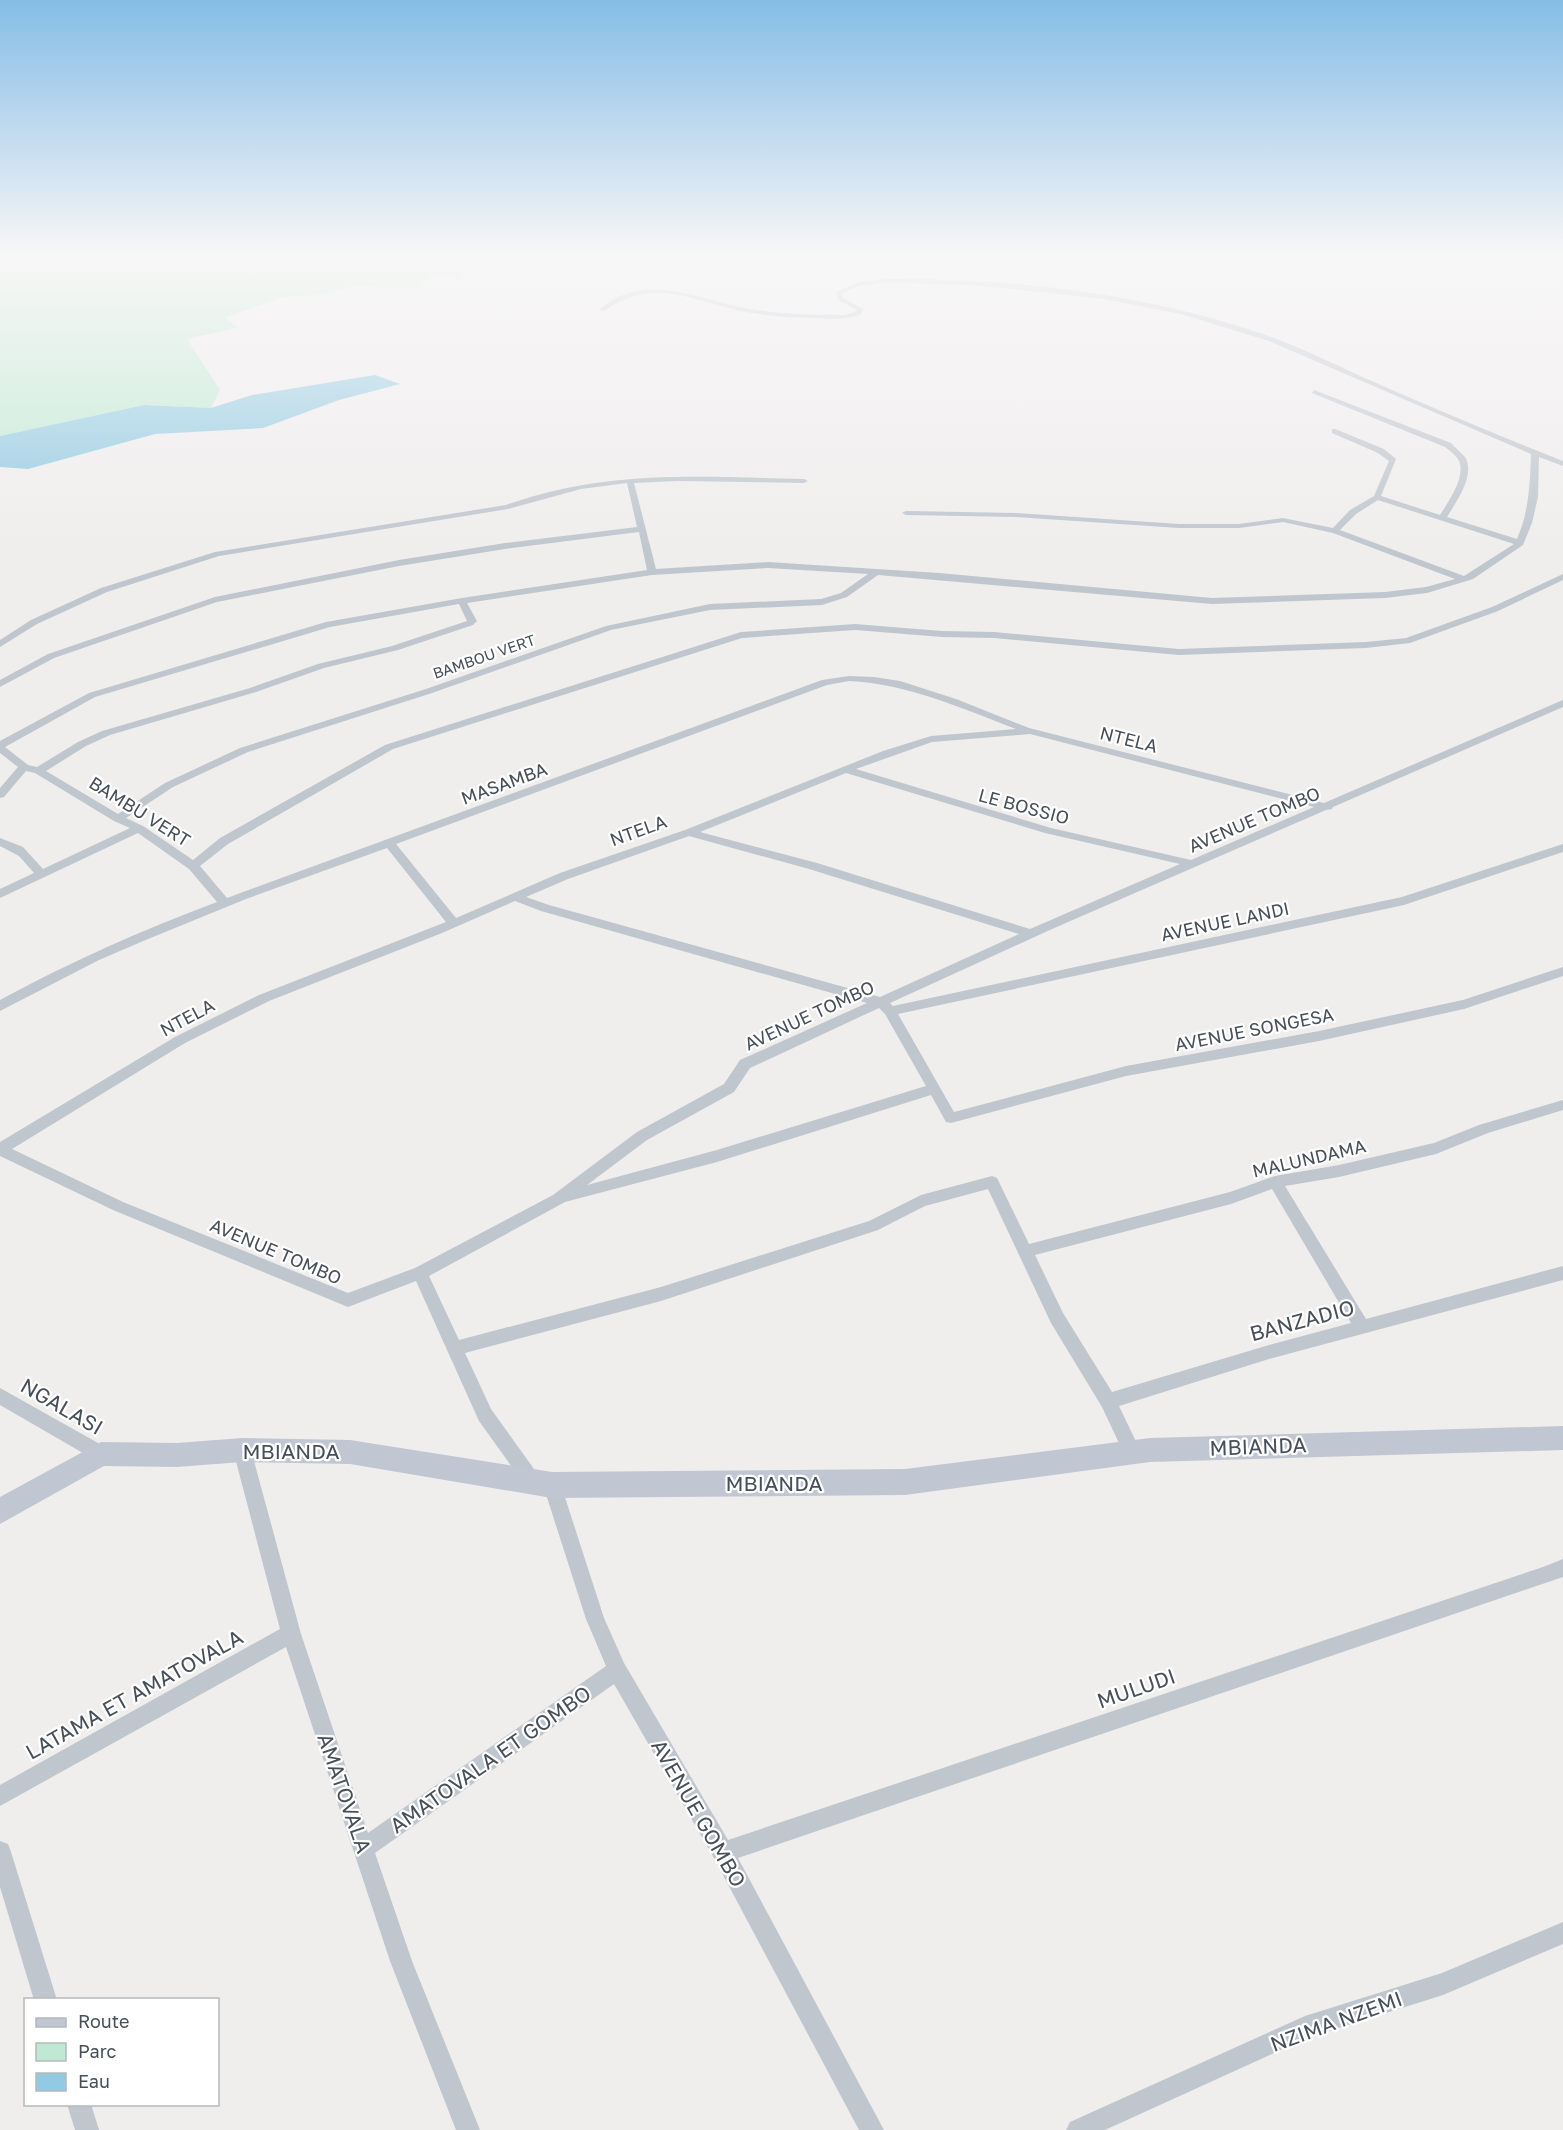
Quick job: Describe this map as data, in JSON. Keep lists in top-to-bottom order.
{
  "streets": {
    "street": [
      "BAMBOU VERT",
      "NTELA",
      "MASAMBA",
      "LE BOSSIO",
      "BAMBU VERT",
      "AVENUE TOMBO",
      "AVENUE LANDI",
      "AVENUE SONGESA",
      "MALUNDAMA",
      "BANZADIO",
      "NGALASI",
      "MBIANDA",
      "MULUDI",
      "LATAMA ET AMATOVALA",
      "AMATOVALA ET GOMBO",
      "AMATOVALA",
      "AVENUE GOMBO",
      "NZIMA NZEMI"
    ]
  },
  "crossings": [
    ["BAMBOU VERT", "BAMBU VERT"],
    ["NTELA", "MASAMBA"],
    ["NTELA", "LE BOSSIO"],
    ["NTELA", "AVENUE TOMBO"],
    ["MASAMBA", "BAMBU VERT"],
    ["LE BOSSIO", "AVENUE TOMBO"],
    ["AVENUE TOMBO", "AVENUE LANDI"],
    ["AVENUE TOMBO", "AVENUE GOMBO"],
    ["NGALASI", "MBIANDA"],
    ["MBIANDA", "AMATOVALA"],
    ["MBIANDA", "AVENUE GOMBO"],
    ["MULUDI", "AVENUE GOMBO"],
    ["LATAMA ET AMATOVALA", "AMATOVALA"],
    ["AMATOVALA ET GOMBO", "AMATOVALA"],
    ["AMATOVALA ET GOMBO", "AVENUE GOMBO"]
  ],
  "legend": ["Route", "Parc", "Eau"]
}
